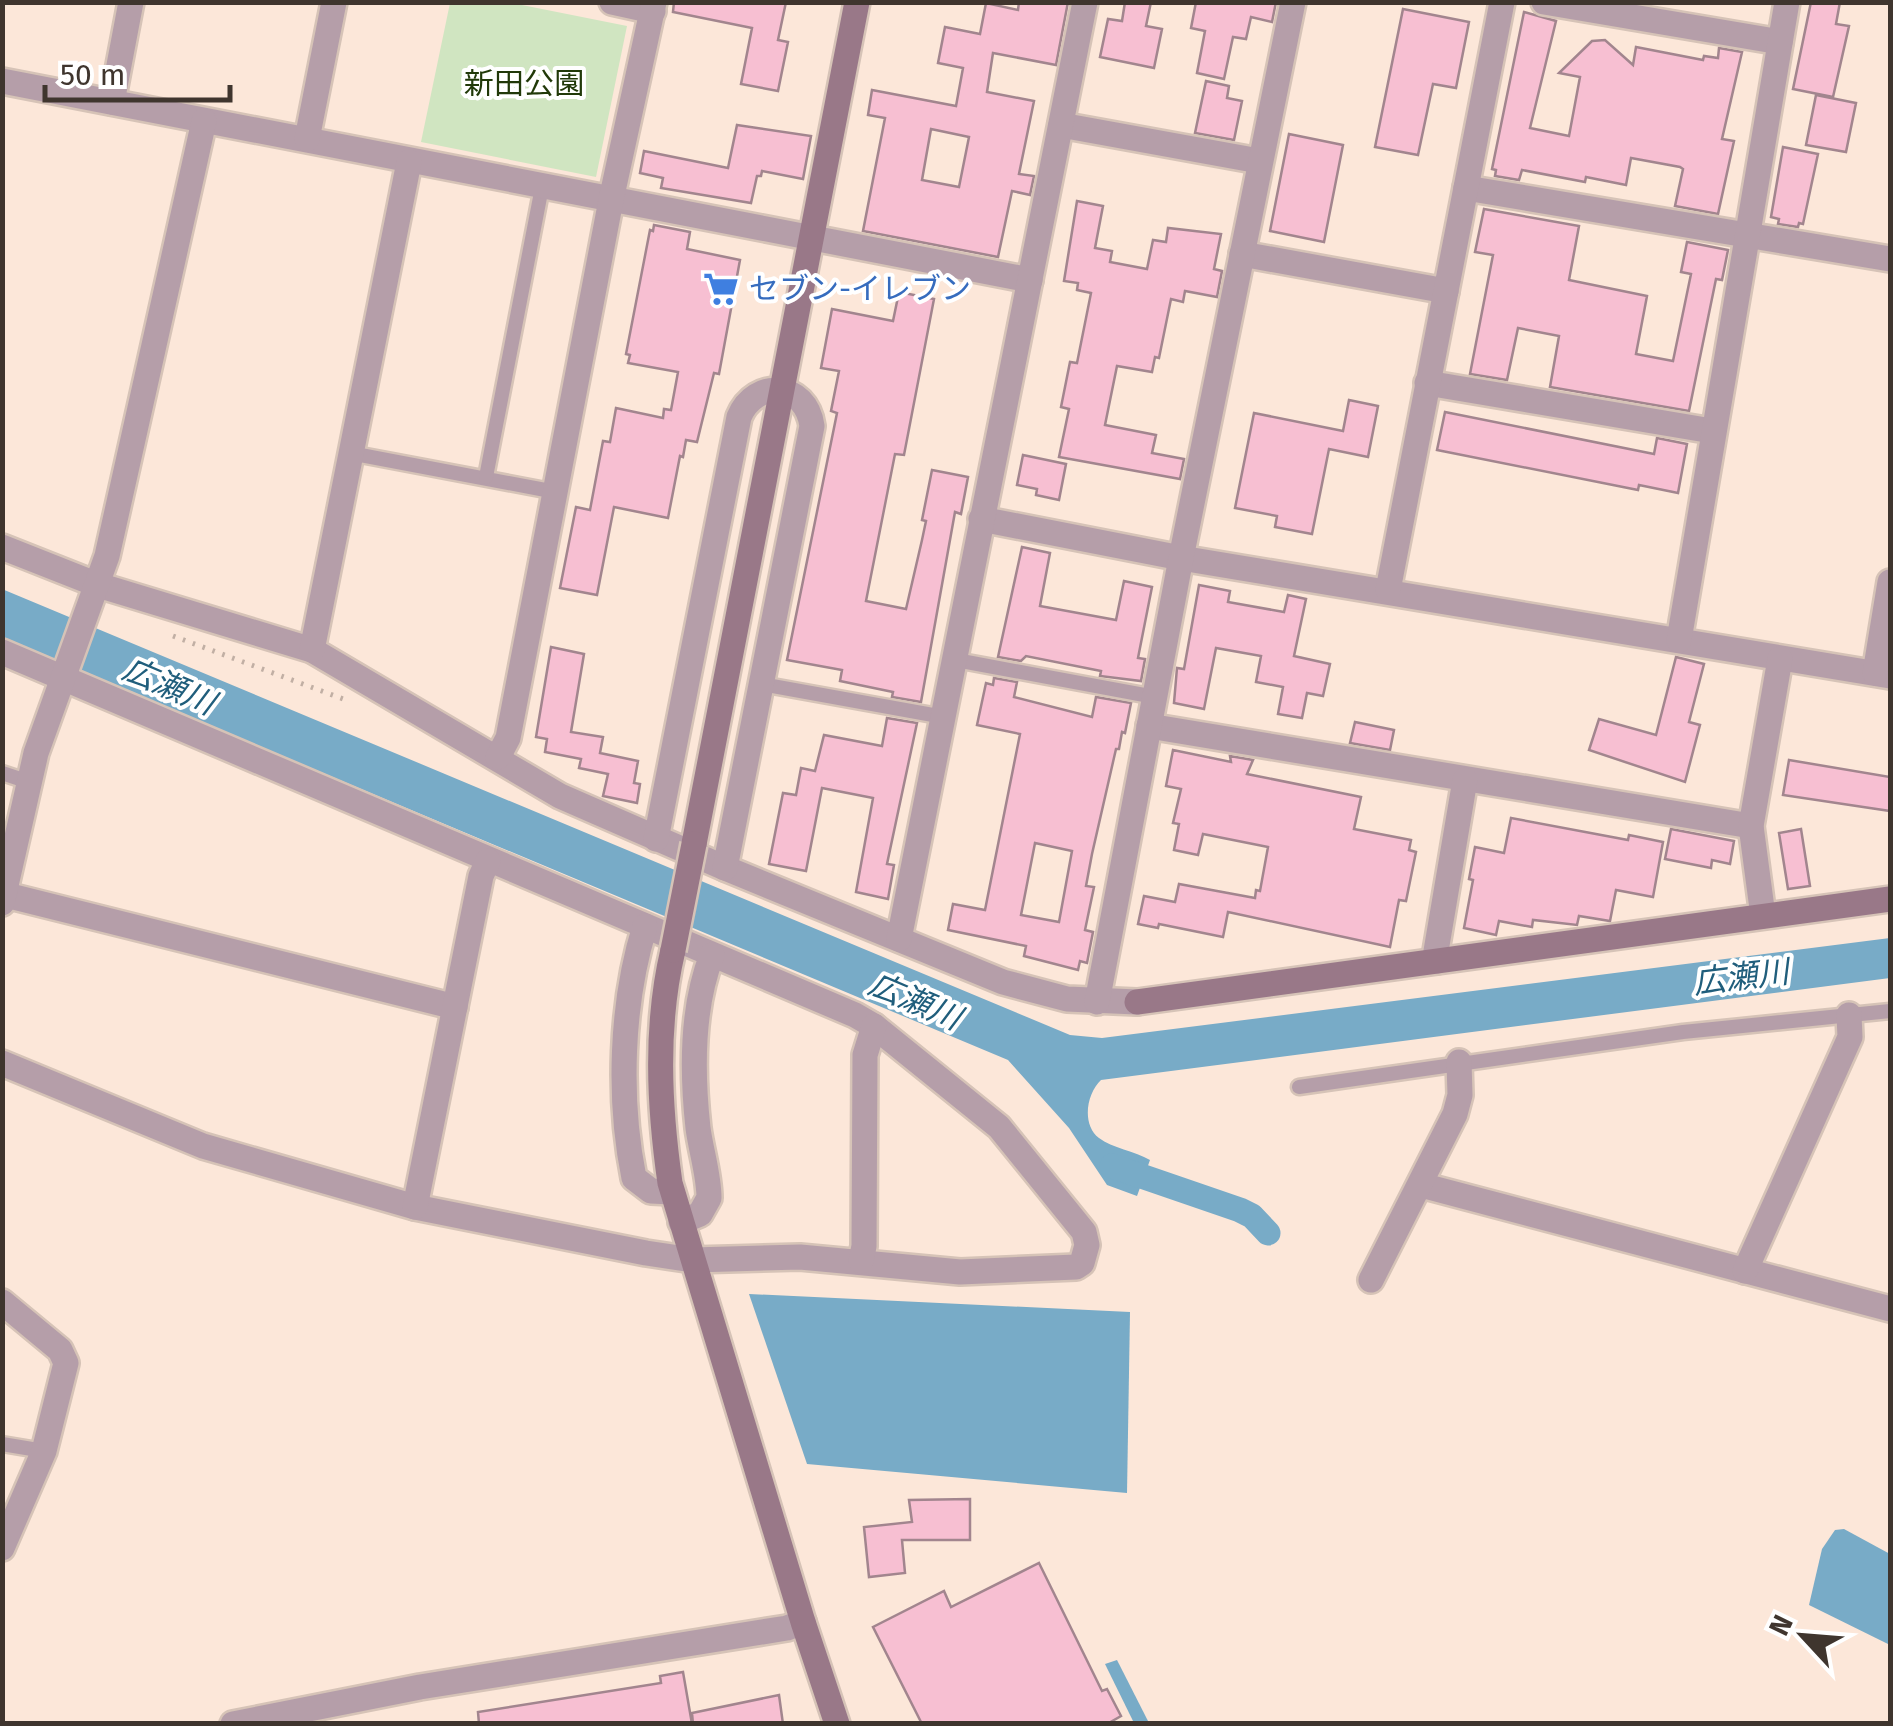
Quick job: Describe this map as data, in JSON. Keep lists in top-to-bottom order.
{
  "water": ["広瀬川"],
  "parks": ["新田公園"],
  "places": {
    "supermarket": ["セブン-イレブン"]
  },
  "scale_bar": "50 m",
  "north": "top left"
}
